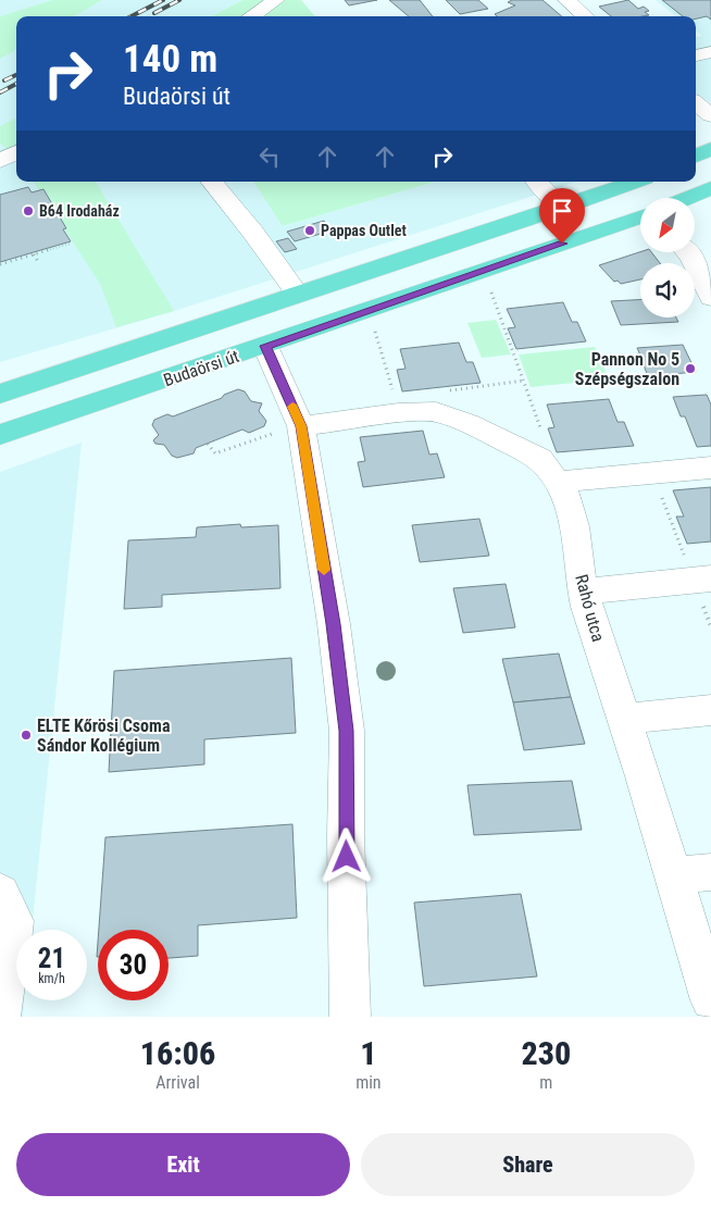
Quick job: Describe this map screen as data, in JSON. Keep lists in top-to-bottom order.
{
  "streets": {
    "main road": ["Budaörsi út"],
    "street": ["Rahó utca"]
  },
  "places": [
    "B64 Irodaház",
    "Pappas Outlet",
    "Pannon No 5 Szépségszalon",
    "ELTE Kőrösi Csoma Sándor Kollégium"
  ],
  "north": "bottom left",
  "page": {
    "turn": ["140 m", "Budaörsi út"],
    "speed": "21 km/h",
    "limit": "30",
    "eta": [
      "16:06",
      "Arrival",
      "1",
      "min",
      "230",
      "m"
    ],
    "buttons": ["Exit", "Share"]
  }
}
